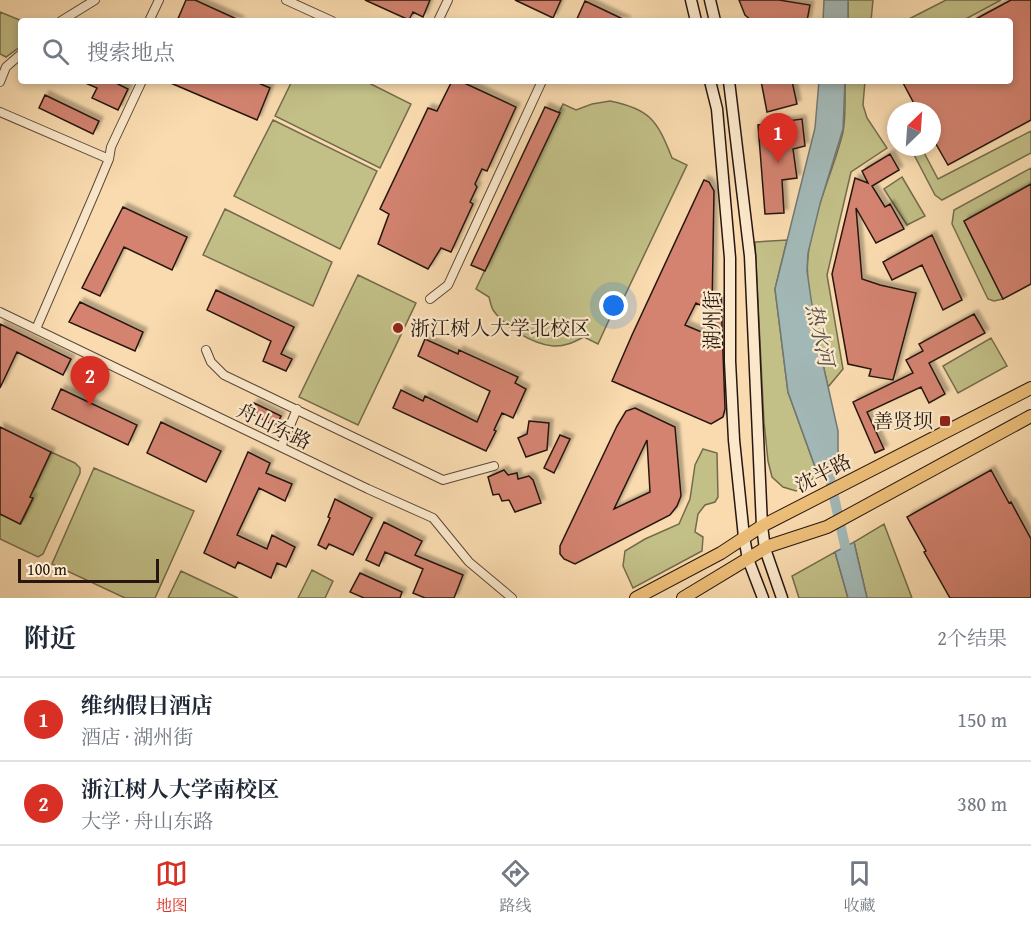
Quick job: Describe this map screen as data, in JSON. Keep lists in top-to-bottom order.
{
  "streets": {
    "main road": ["湖州街", "沈半路"],
    "street": ["舟山东路"]
  },
  "crossings": [
    ["湖州街", "沈半路"]
  ],
  "water": ["热水河"],
  "places": {
    "other": ["浙江树人大学北校区"],
    "transit": ["善贤坝"]
  },
  "scale_bar": "100 m",
  "north": "top right",
  "page": {
    "search": "搜索地点",
    "pins": ["1", "2"],
    "scale": "100 m",
    "heading": ["附近", "2个结果"],
    "list": [
      {
        "mark": "1",
        "name": "维纳假日酒店",
        "note": "酒店 · 湖州街",
        "value": "150 m"
      },
      {
        "mark": "2",
        "name": "浙江树人大学南校区",
        "note": "大学 · 舟山东路",
        "value": "380 m"
      }
    ],
    "nav": ["地图", "路线", "收藏"]
  }
}
